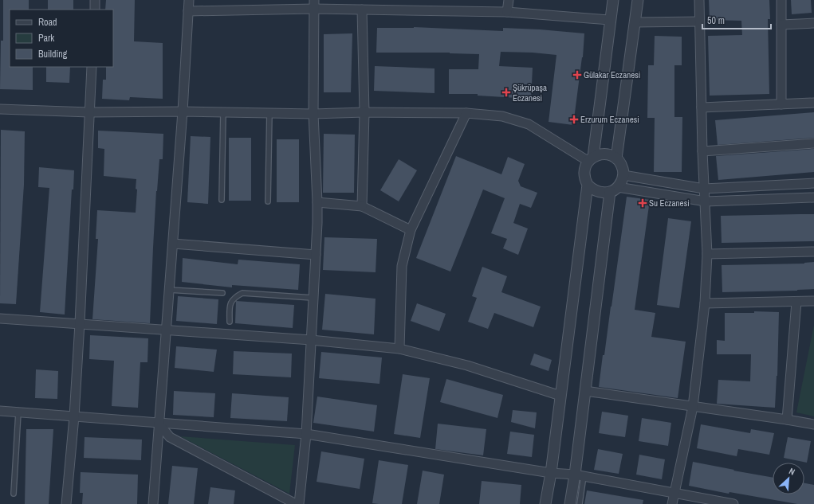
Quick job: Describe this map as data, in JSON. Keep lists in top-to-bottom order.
{
  "places": {
    "health": [
      "Gülakar Eczanesi",
      "Şükrüpaşa Eczanesi",
      "Erzurum Eczanesi",
      "Su Eczanesi"
    ]
  },
  "legend": ["Road", "Park", "Building"],
  "scale_bar": "50 m",
  "north": "top right"
}
